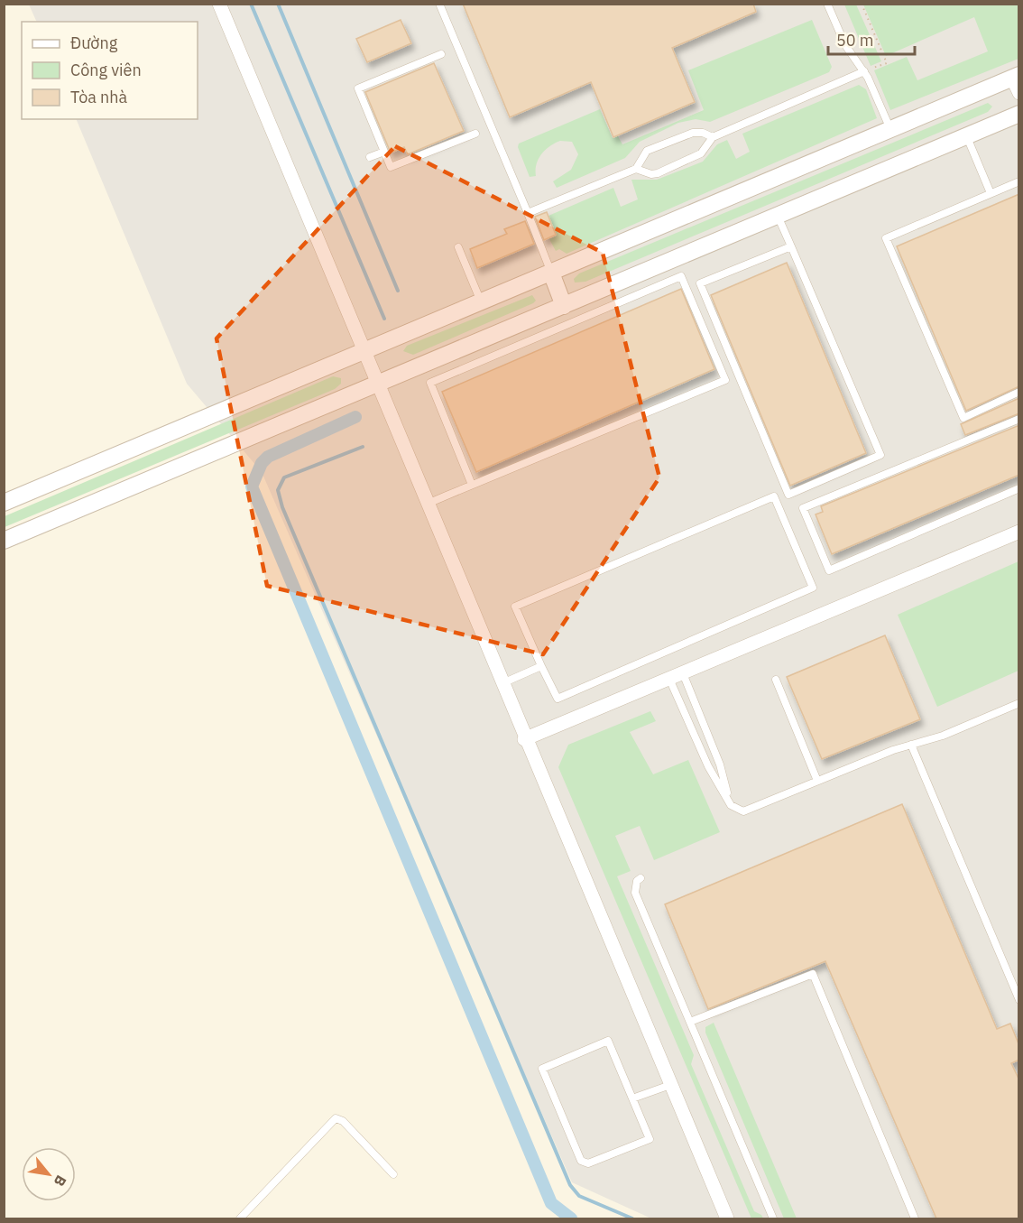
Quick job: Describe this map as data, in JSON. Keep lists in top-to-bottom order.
{
  "legend": ["Đường", "Công viên", "Tòa nhà"],
  "scale_bar": "50 m",
  "north": "bottom right"
}
